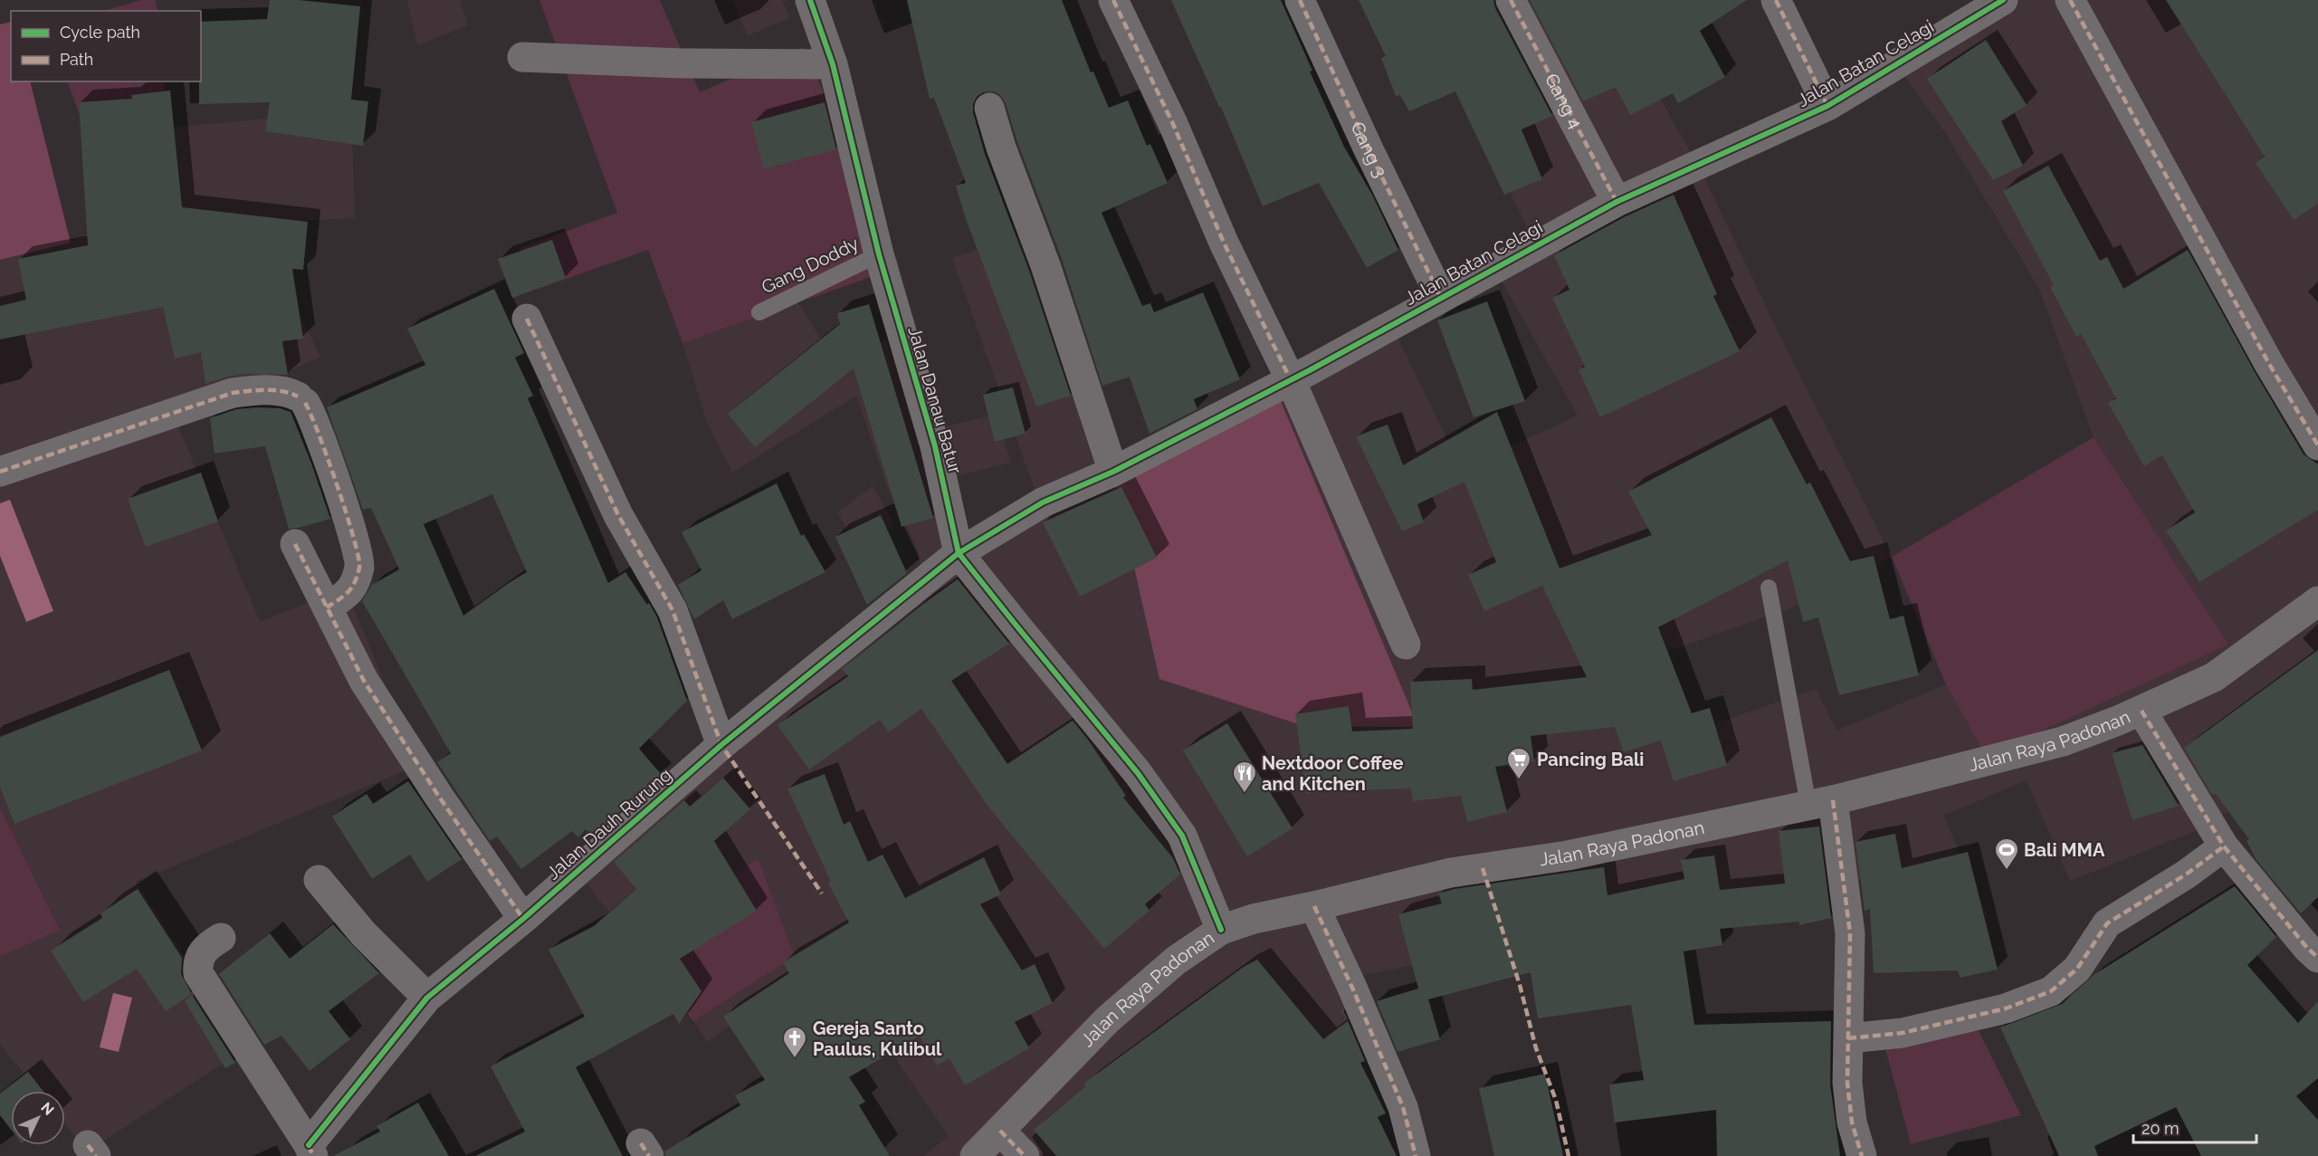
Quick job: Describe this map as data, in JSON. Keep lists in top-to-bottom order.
{
  "streets": {
    "street": [
      "Jalan Batan Celagi",
      "Gang 4",
      "Gang 3",
      "Jalan Danau Batur",
      "Jalan Raya Padonan",
      "Jalan Dauh Rurung"
    ],
    "lane": ["Gang Doddy"]
  },
  "crossings": [
    ["Jalan Batan Celagi", "Gang 4"],
    ["Jalan Batan Celagi", "Gang 3"],
    ["Jalan Batan Celagi", "Jalan Danau Batur"],
    ["Jalan Batan Celagi", "Jalan Dauh Rurung"],
    ["Gang Doddy", "Jalan Danau Batur"],
    ["Jalan Danau Batur", "Jalan Raya Padonan"],
    ["Jalan Danau Batur", "Jalan Dauh Rurung"]
  ],
  "places": {
    "supermarket": ["Pancing Bali"],
    "restaurant": ["Nextdoor Coffee and Kitchen"],
    "sports": ["Bali MMA"],
    "church": ["Gereja Santo Paulus, Kulibul"]
  },
  "legend": ["Cycle path", "Path"],
  "scale_bar": "20 m",
  "north": "top right"
}
